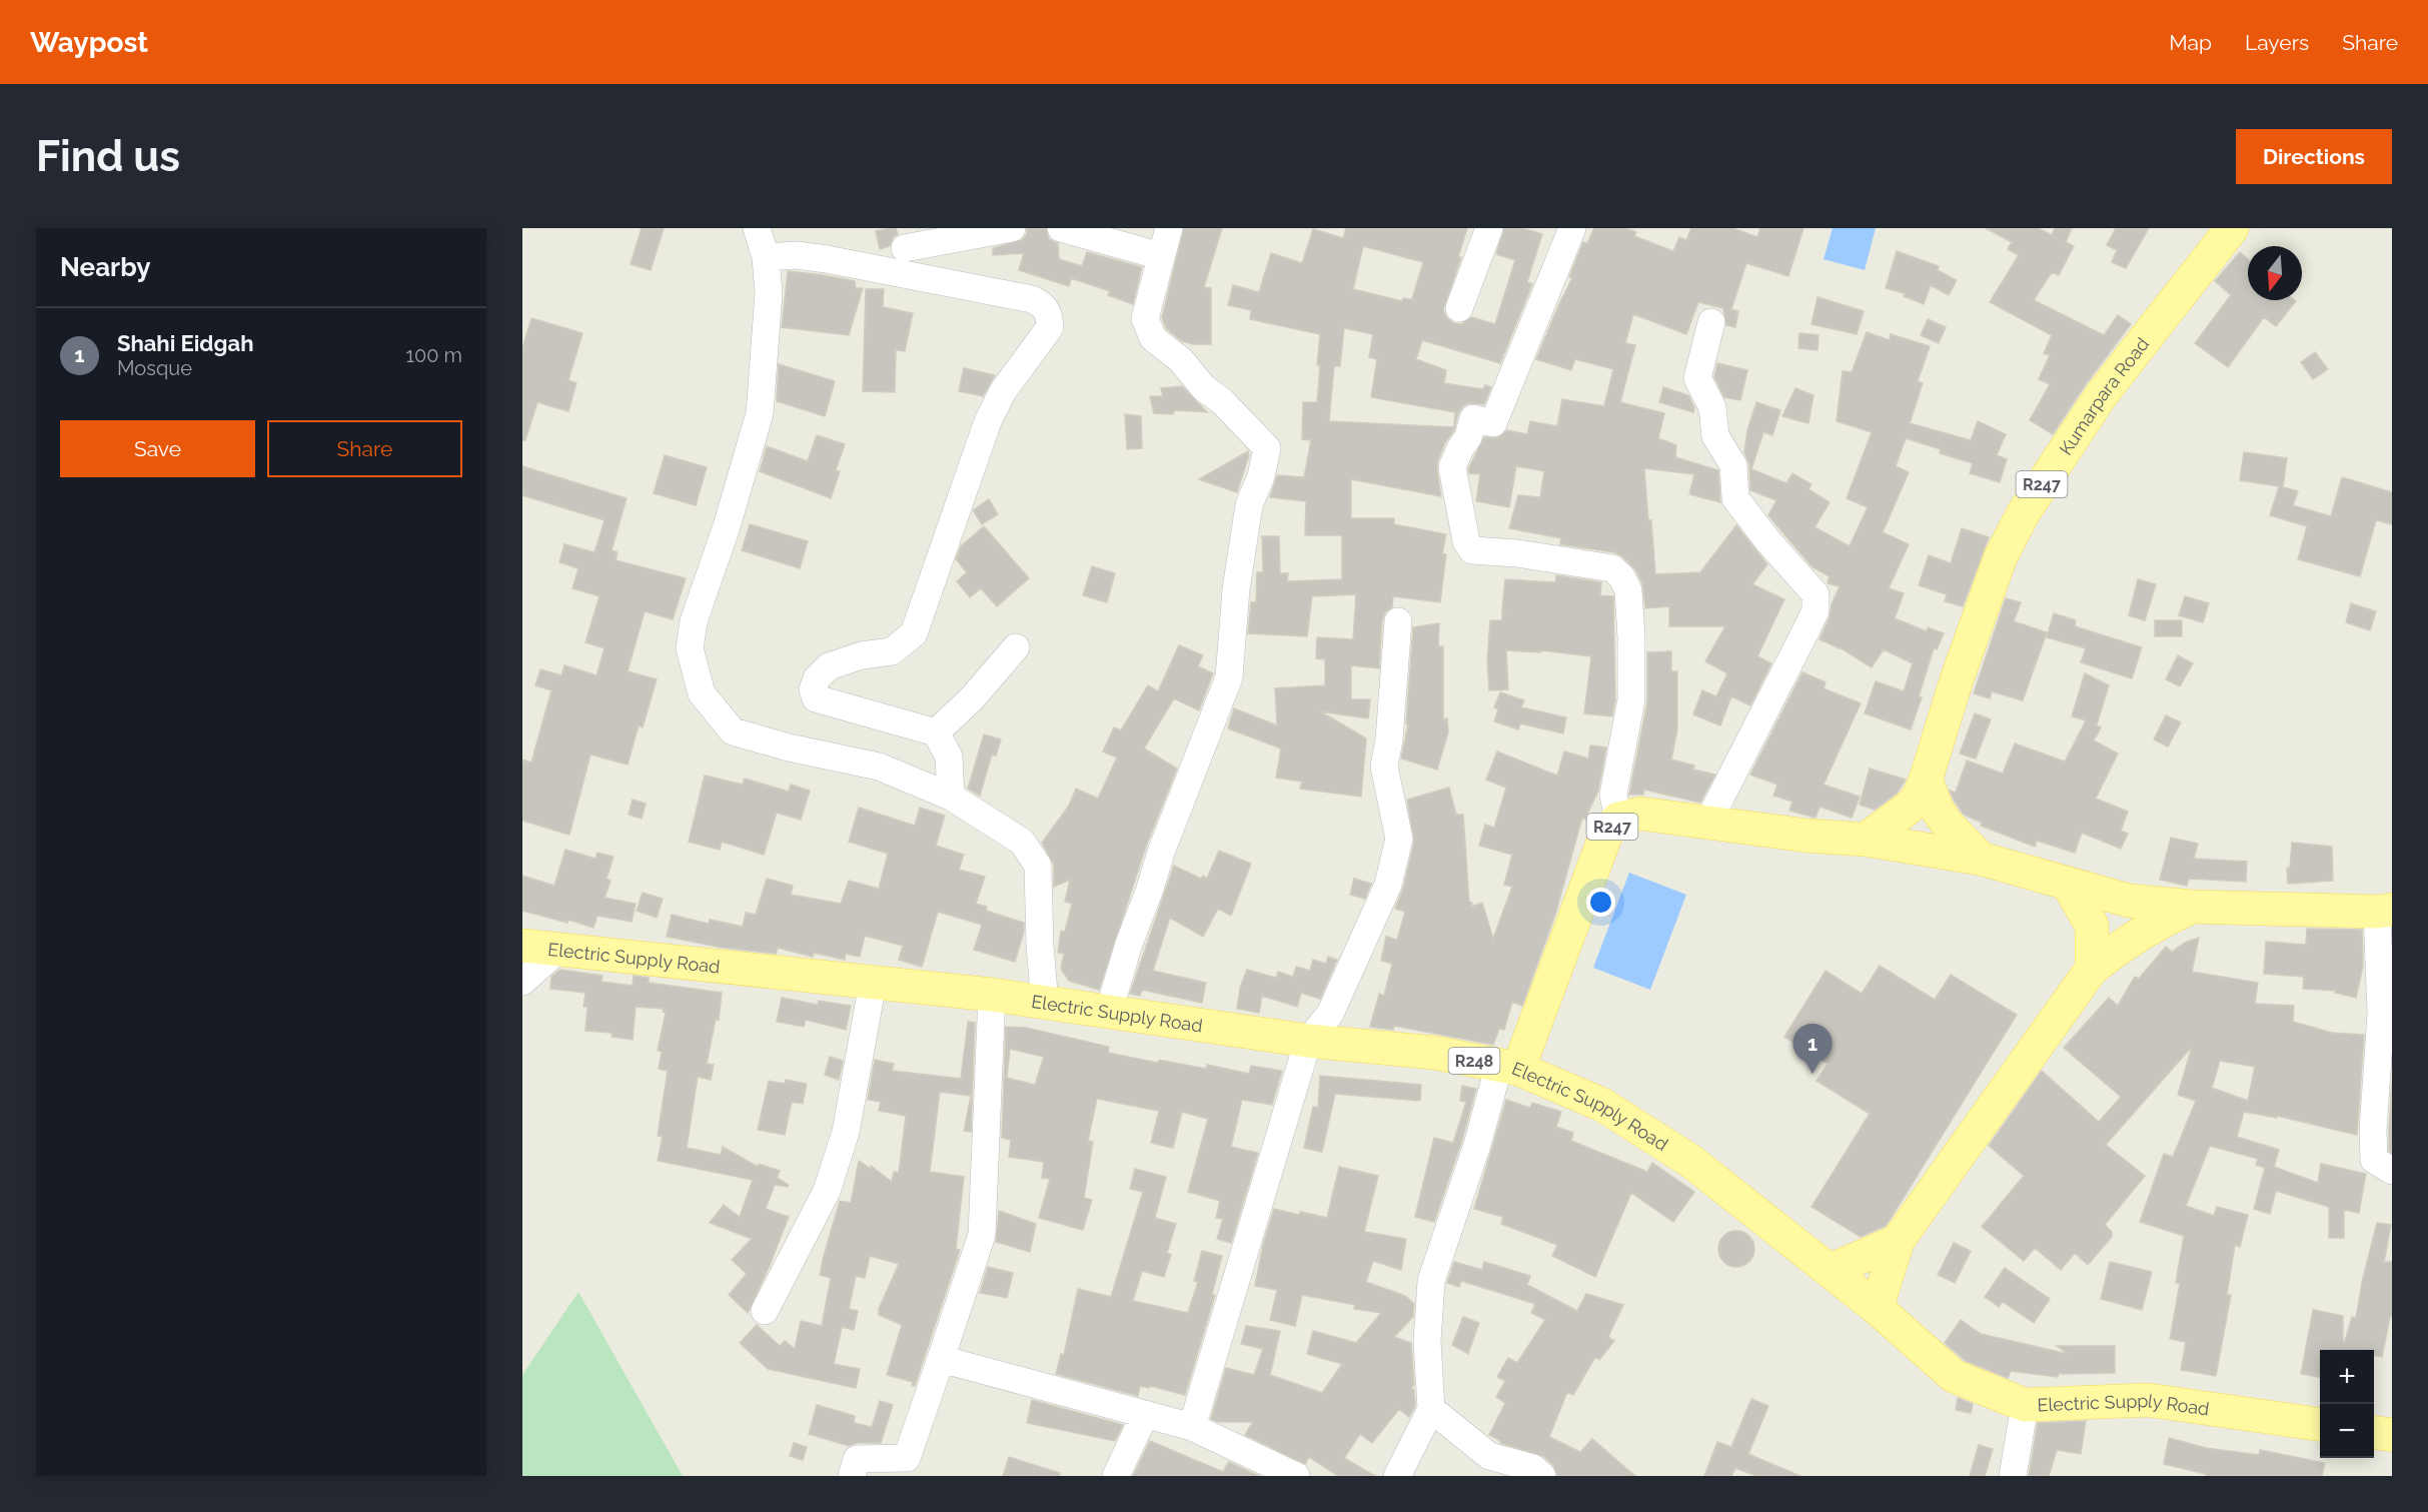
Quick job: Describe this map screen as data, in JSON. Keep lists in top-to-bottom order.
{
  "streets": {
    "main road": [
      "Kumarpara Road",
      "R247",
      "Electric Supply Road",
      "R248"
    ]
  },
  "crossings": [
    ["Kumarpara Road", "R247"],
    ["R247", "Electric Supply Road"]
  ],
  "north": "bottom",
  "page": {
    "header": "Waypost",
    "nav": ["Map", "Layers", "Share"],
    "buttons": [
      "Directions",
      ["Save", "Share"]
    ],
    "title": "Find us",
    "heading": "Nearby",
    "list": [
      {
        "mark": "1",
        "name": "Shahi Eidgah",
        "note": "Mosque",
        "value": "100 m"
      }
    ],
    "pins": "1",
    "map_buttons": ["+", "−"]
  }
}
